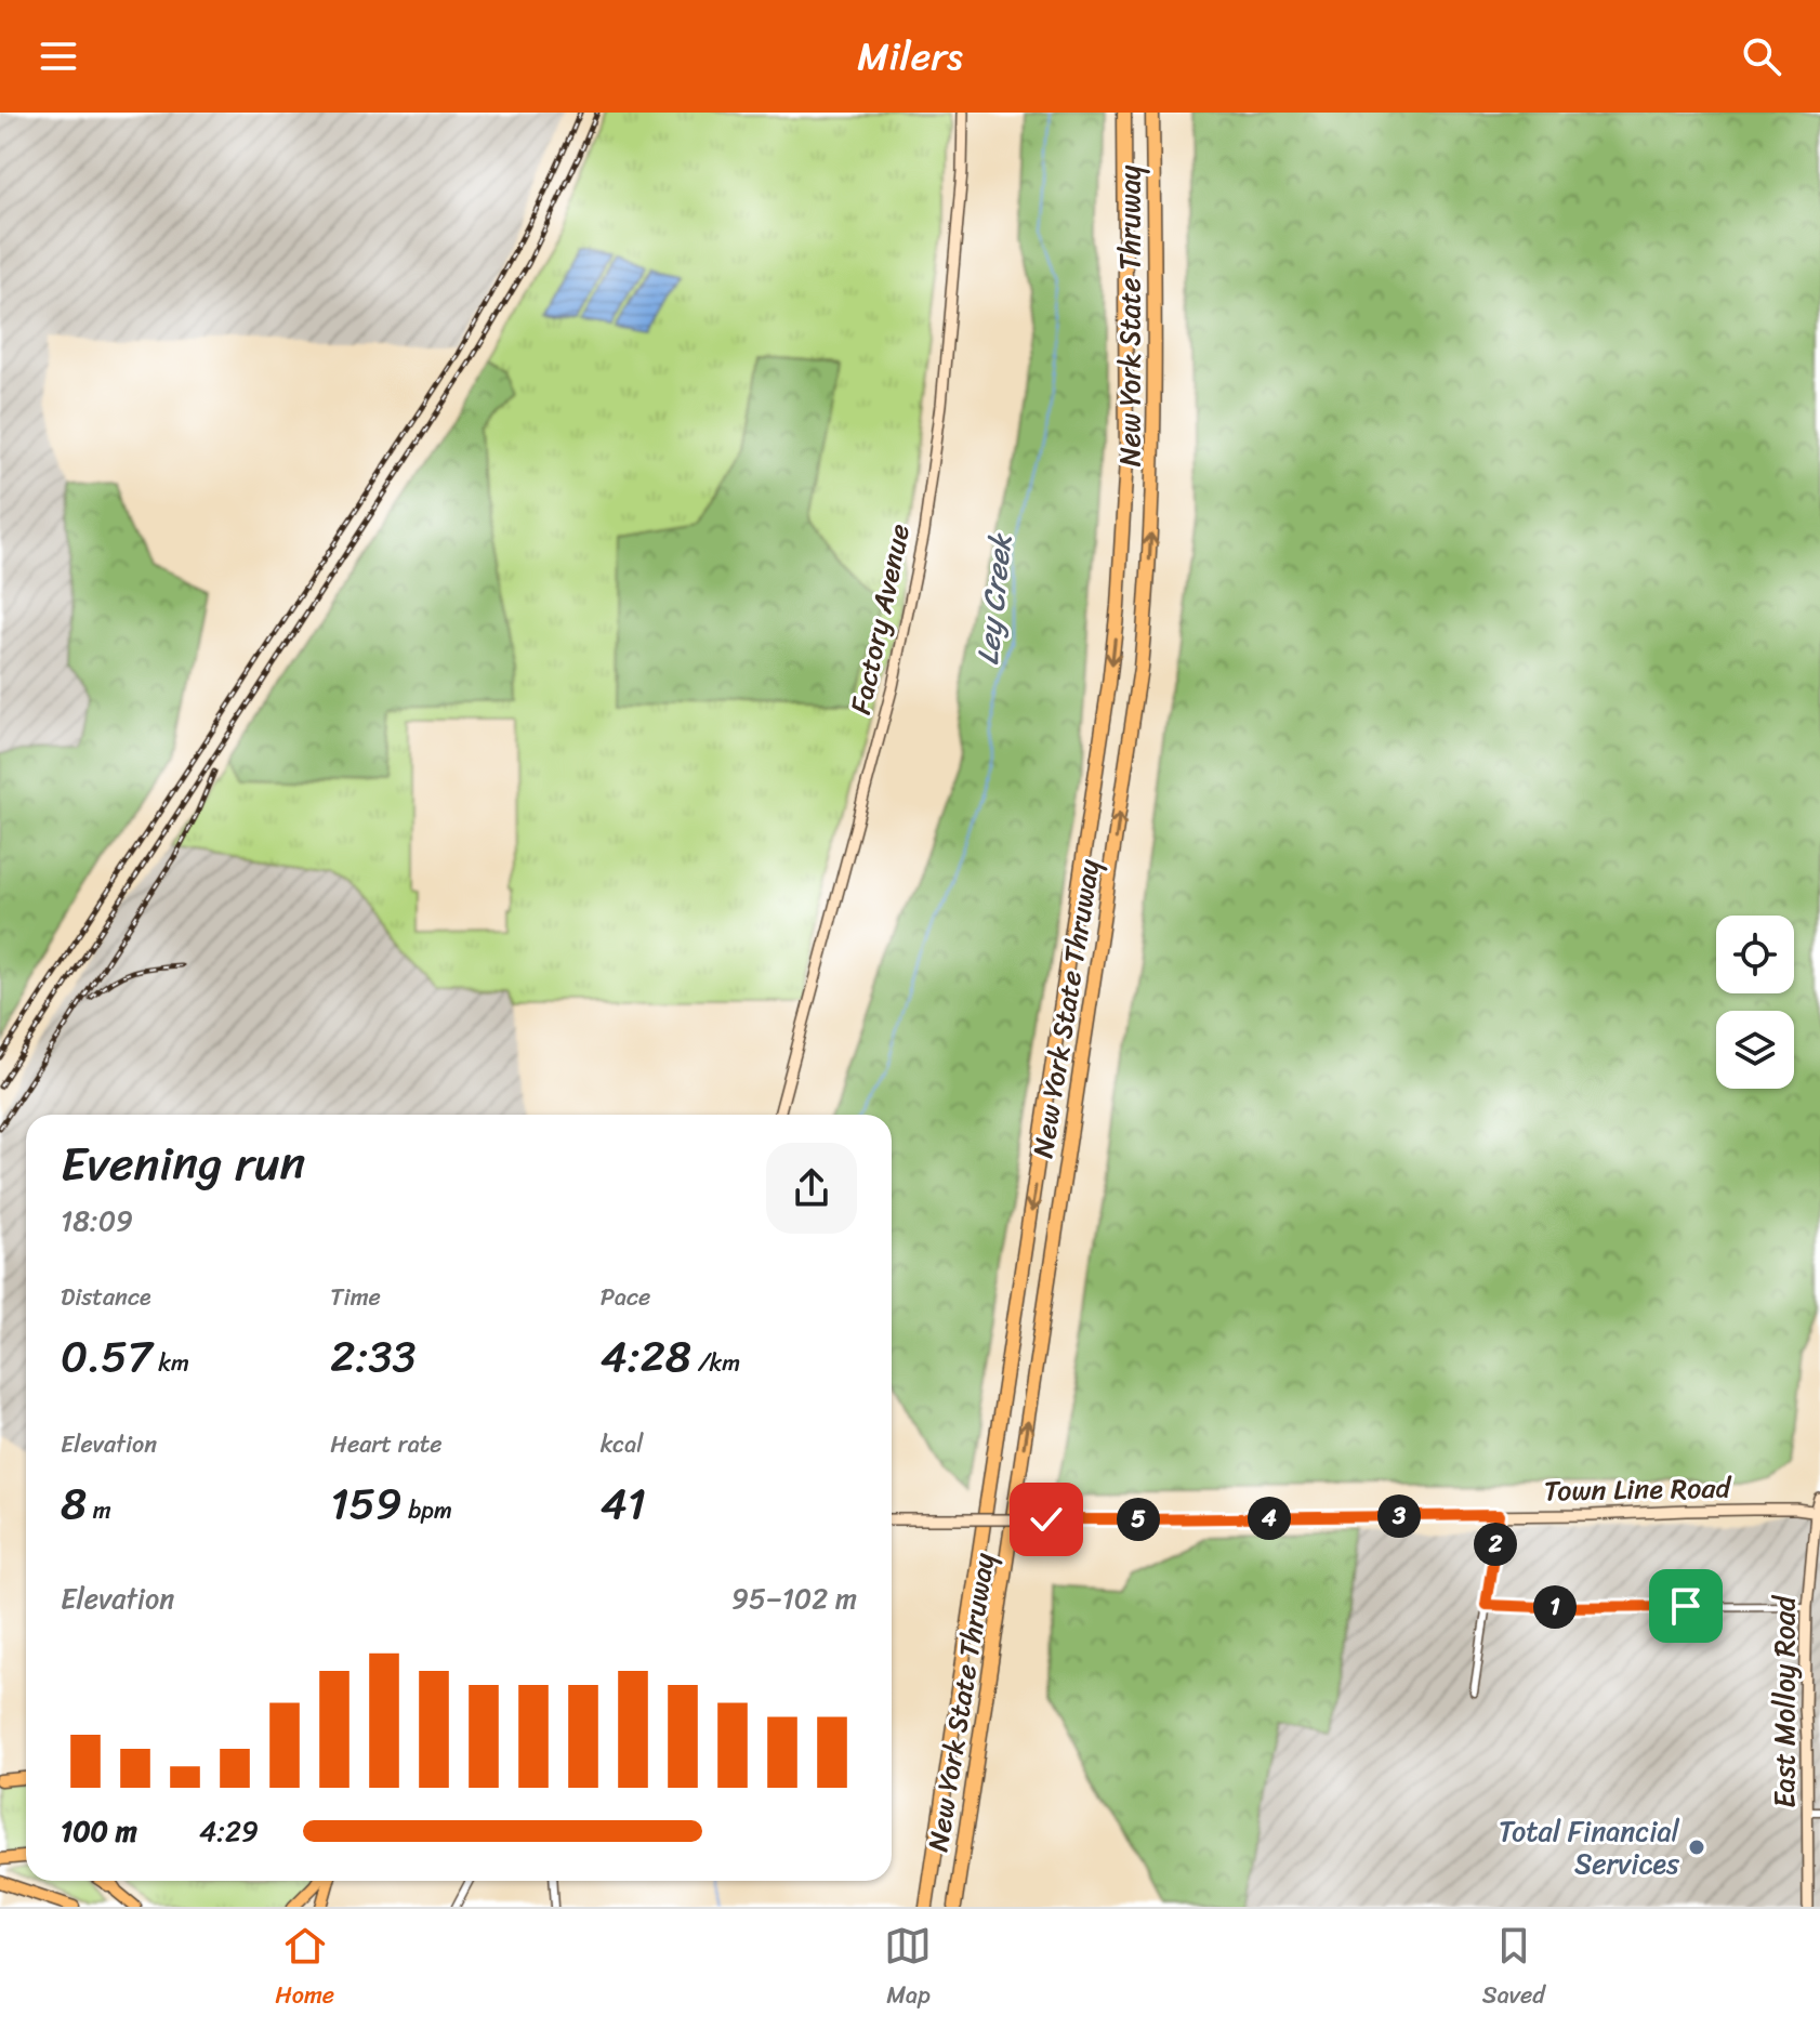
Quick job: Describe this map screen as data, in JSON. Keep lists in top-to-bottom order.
{
  "streets": {
    "highway": ["New York State Thruway"],
    "street": ["Factory Avenue", "Town Line Road", "East Molloy Road"]
  },
  "crossings": [
    ["Town Line Road", "East Molloy Road"]
  ],
  "water": ["Ley Creek"],
  "places": ["Total Financial Services"],
  "page": {
    "header": "Milers",
    "heading": ["Evening run", "18:09"],
    "stats": [
      ["Distance", "0.57 km"],
      ["Time", "2:33"],
      ["Pace", "4:28 /km"],
      ["Elevation", "8 m"],
      ["Heart rate", "159 bpm"],
      ["kcal", "41"]
    ],
    "pins": [
      "3",
      "4",
      "5",
      "2",
      "1"
    ],
    "chart": ["Elevation", "95–102 m"],
    "list": [
      {
        "name": "100 m",
        "note": "4:29"
      }
    ],
    "tabs": ["Home", "Map", "Saved"]
  }
}
